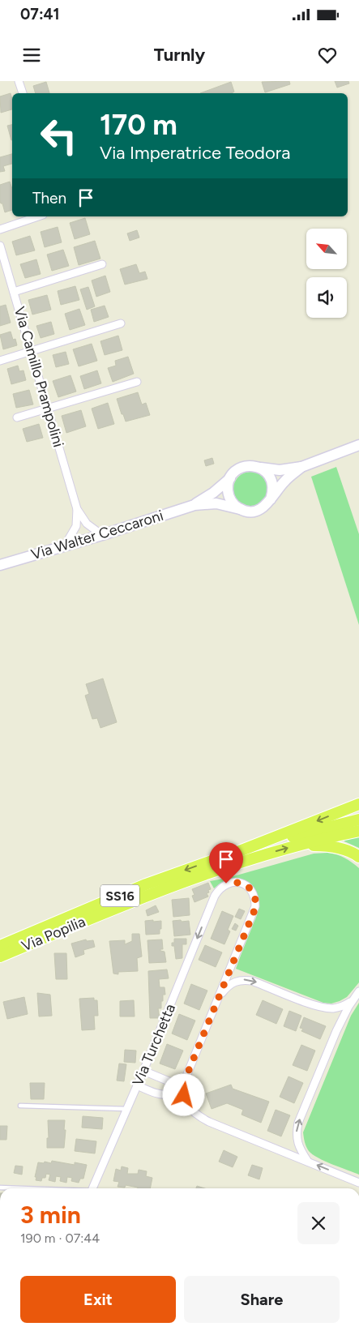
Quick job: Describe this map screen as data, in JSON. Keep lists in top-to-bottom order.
{
  "streets": {
    "main road": ["SS16", "Via Popilia"],
    "street": ["Via Camillo Prampolini", "Via Walter Ceccaroni", "Via Turchetta"]
  },
  "crossings": [
    ["Via Camillo Prampolini", "Via Walter Ceccaroni"],
    ["SS16", "Via Popilia"]
  ],
  "north": "top left",
  "page": {
    "status": "07:41",
    "header": "Turnly",
    "turn": ["170 m", "Via Imperatrice Teodora"],
    "then": "Then",
    "heading": ["3 min", "190 m · 07:44"],
    "buttons": ["Exit", "Share"]
  }
}
